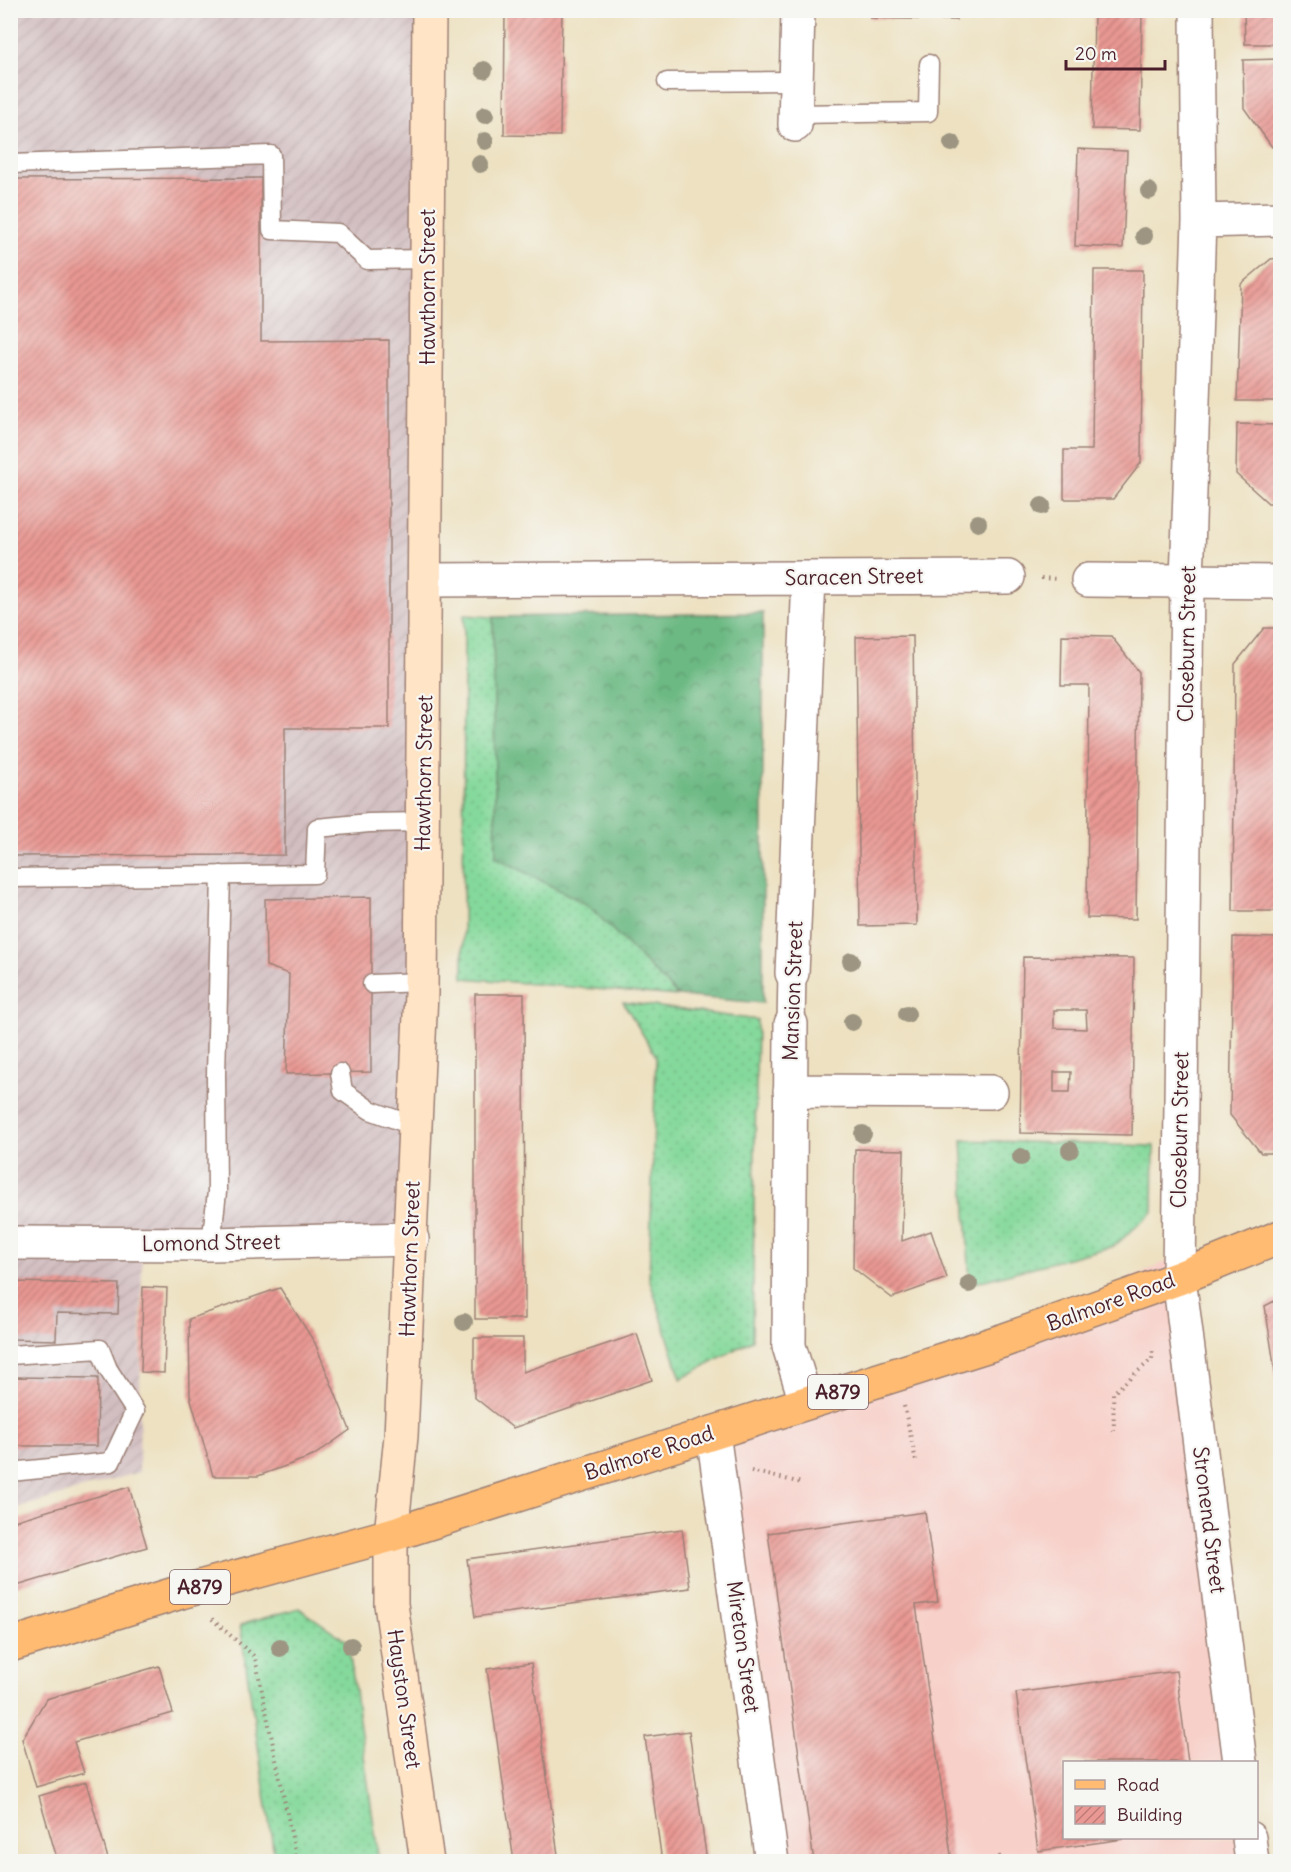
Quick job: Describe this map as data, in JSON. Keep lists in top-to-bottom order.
{
  "streets": {
    "main road": [
      "Hawthorn Street",
      "Balmore Road",
      "A879",
      "Hayston Street"
    ],
    "street": [
      "Saracen Street",
      "Closeburn Street",
      "Mansion Street",
      "Lomond Street",
      "Stronend Street",
      "Mireton Street"
    ]
  },
  "crossings": [
    ["Hawthorn Street", "Saracen Street"],
    ["Hawthorn Street", "Lomond Street"],
    ["Hawthorn Street", "Balmore Road"],
    ["Hawthorn Street", "Hayston Street"],
    ["Saracen Street", "Mansion Street"],
    ["Closeburn Street", "Balmore Road"],
    ["Closeburn Street", "Stronend Street"],
    ["Mansion Street", "Balmore Road"],
    ["Balmore Road", "Stronend Street"],
    ["Balmore Road", "Mireton Street"],
    ["Balmore Road", "Hayston Street"]
  ],
  "legend": ["Road", "Building"],
  "scale_bar": "20 m"
}
